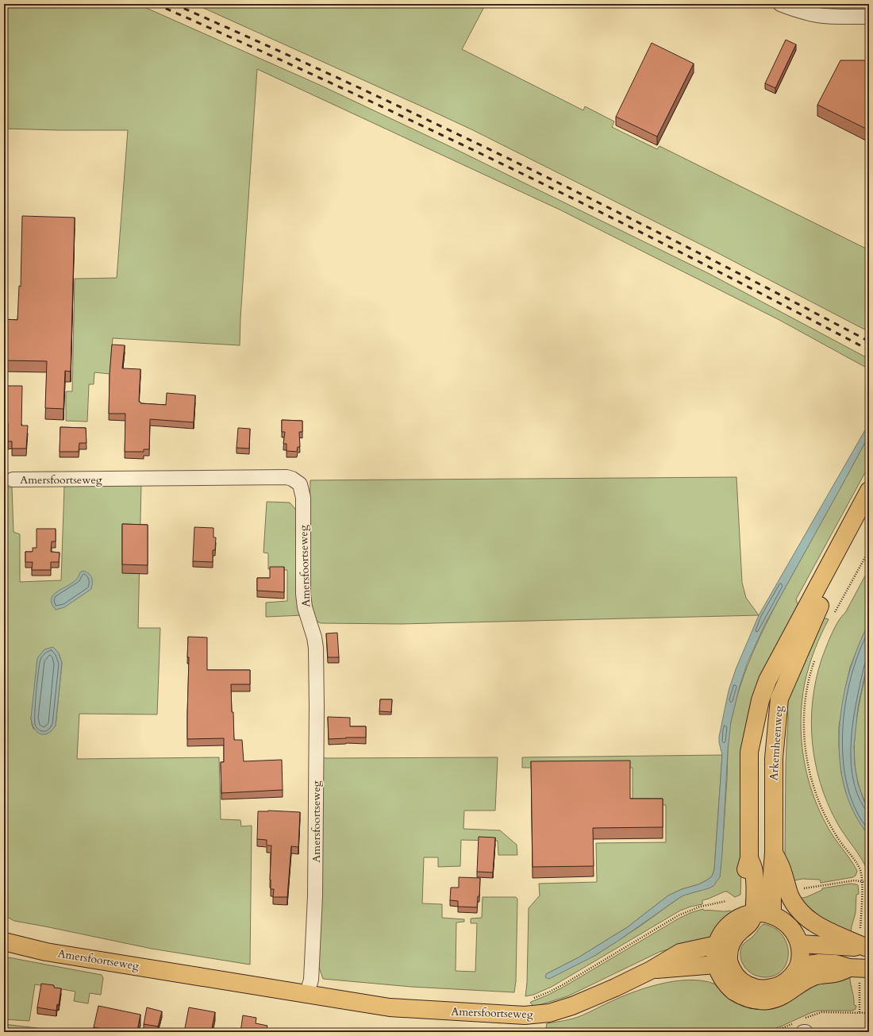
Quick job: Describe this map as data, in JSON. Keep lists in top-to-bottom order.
{
  "streets": {
    "main road": ["Amersfoortseweg", "Arkemheenweg"]
  }
}
